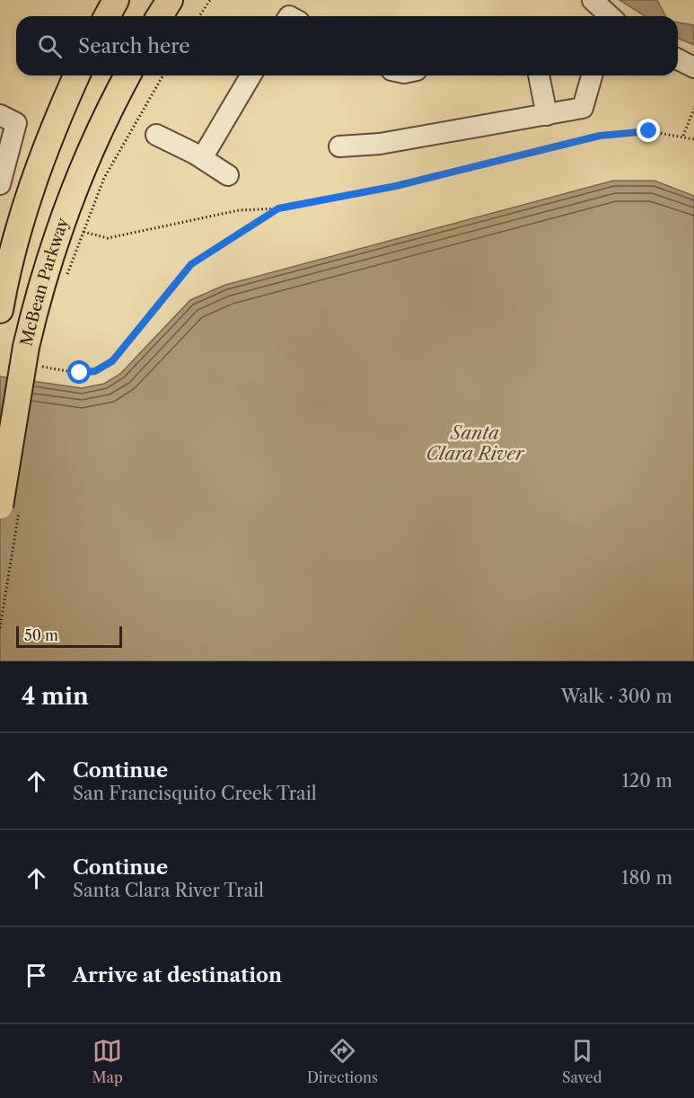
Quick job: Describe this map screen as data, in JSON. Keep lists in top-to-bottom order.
{
  "streets": {
    "main road": ["McBean Parkway"]
  },
  "water": ["Santa Clara River"],
  "scale_bar": "50 m",
  "page": {
    "search": "Search here",
    "scale": "50 m",
    "heading": ["4 min", "Walk · 300 m"],
    "list": [
      ["Continue", "San Francisquito Creek Trail", "120 m"],
      ["Continue", "Santa Clara River Trail", "180 m"],
      "Arrive at destination"
    ],
    "nav": ["Map", "Directions", "Saved"]
  }
}
